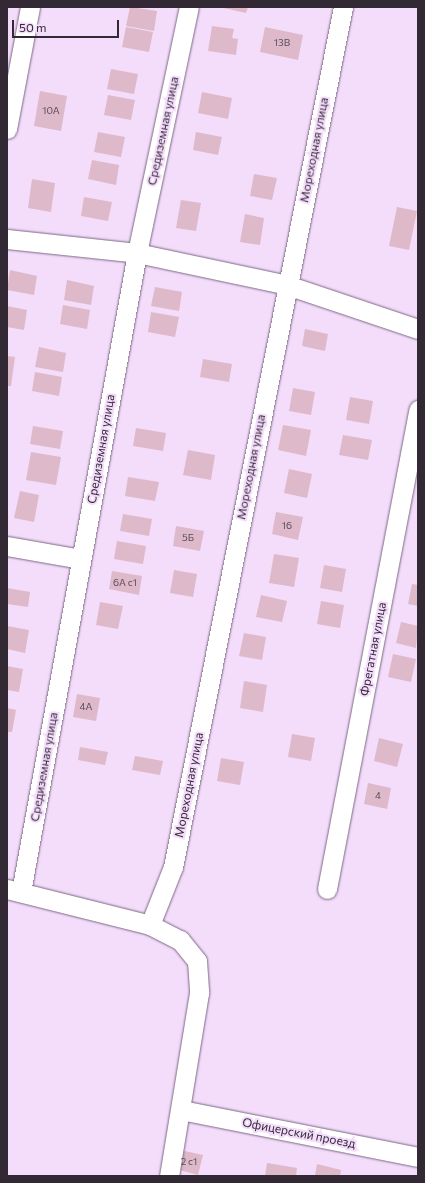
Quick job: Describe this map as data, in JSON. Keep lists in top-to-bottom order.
{
  "streets": {
    "street": [
      "Средиземная улица",
      "Мореходная улица",
      "Фрегатная улица",
      "Офицерский проезд"
    ]
  },
  "house_numbers": [
    "13В",
    "10А",
    "16",
    "5Б",
    "6А с1",
    "4А",
    "4",
    "2 с1"
  ],
  "scale_bar": "50 m"
}
